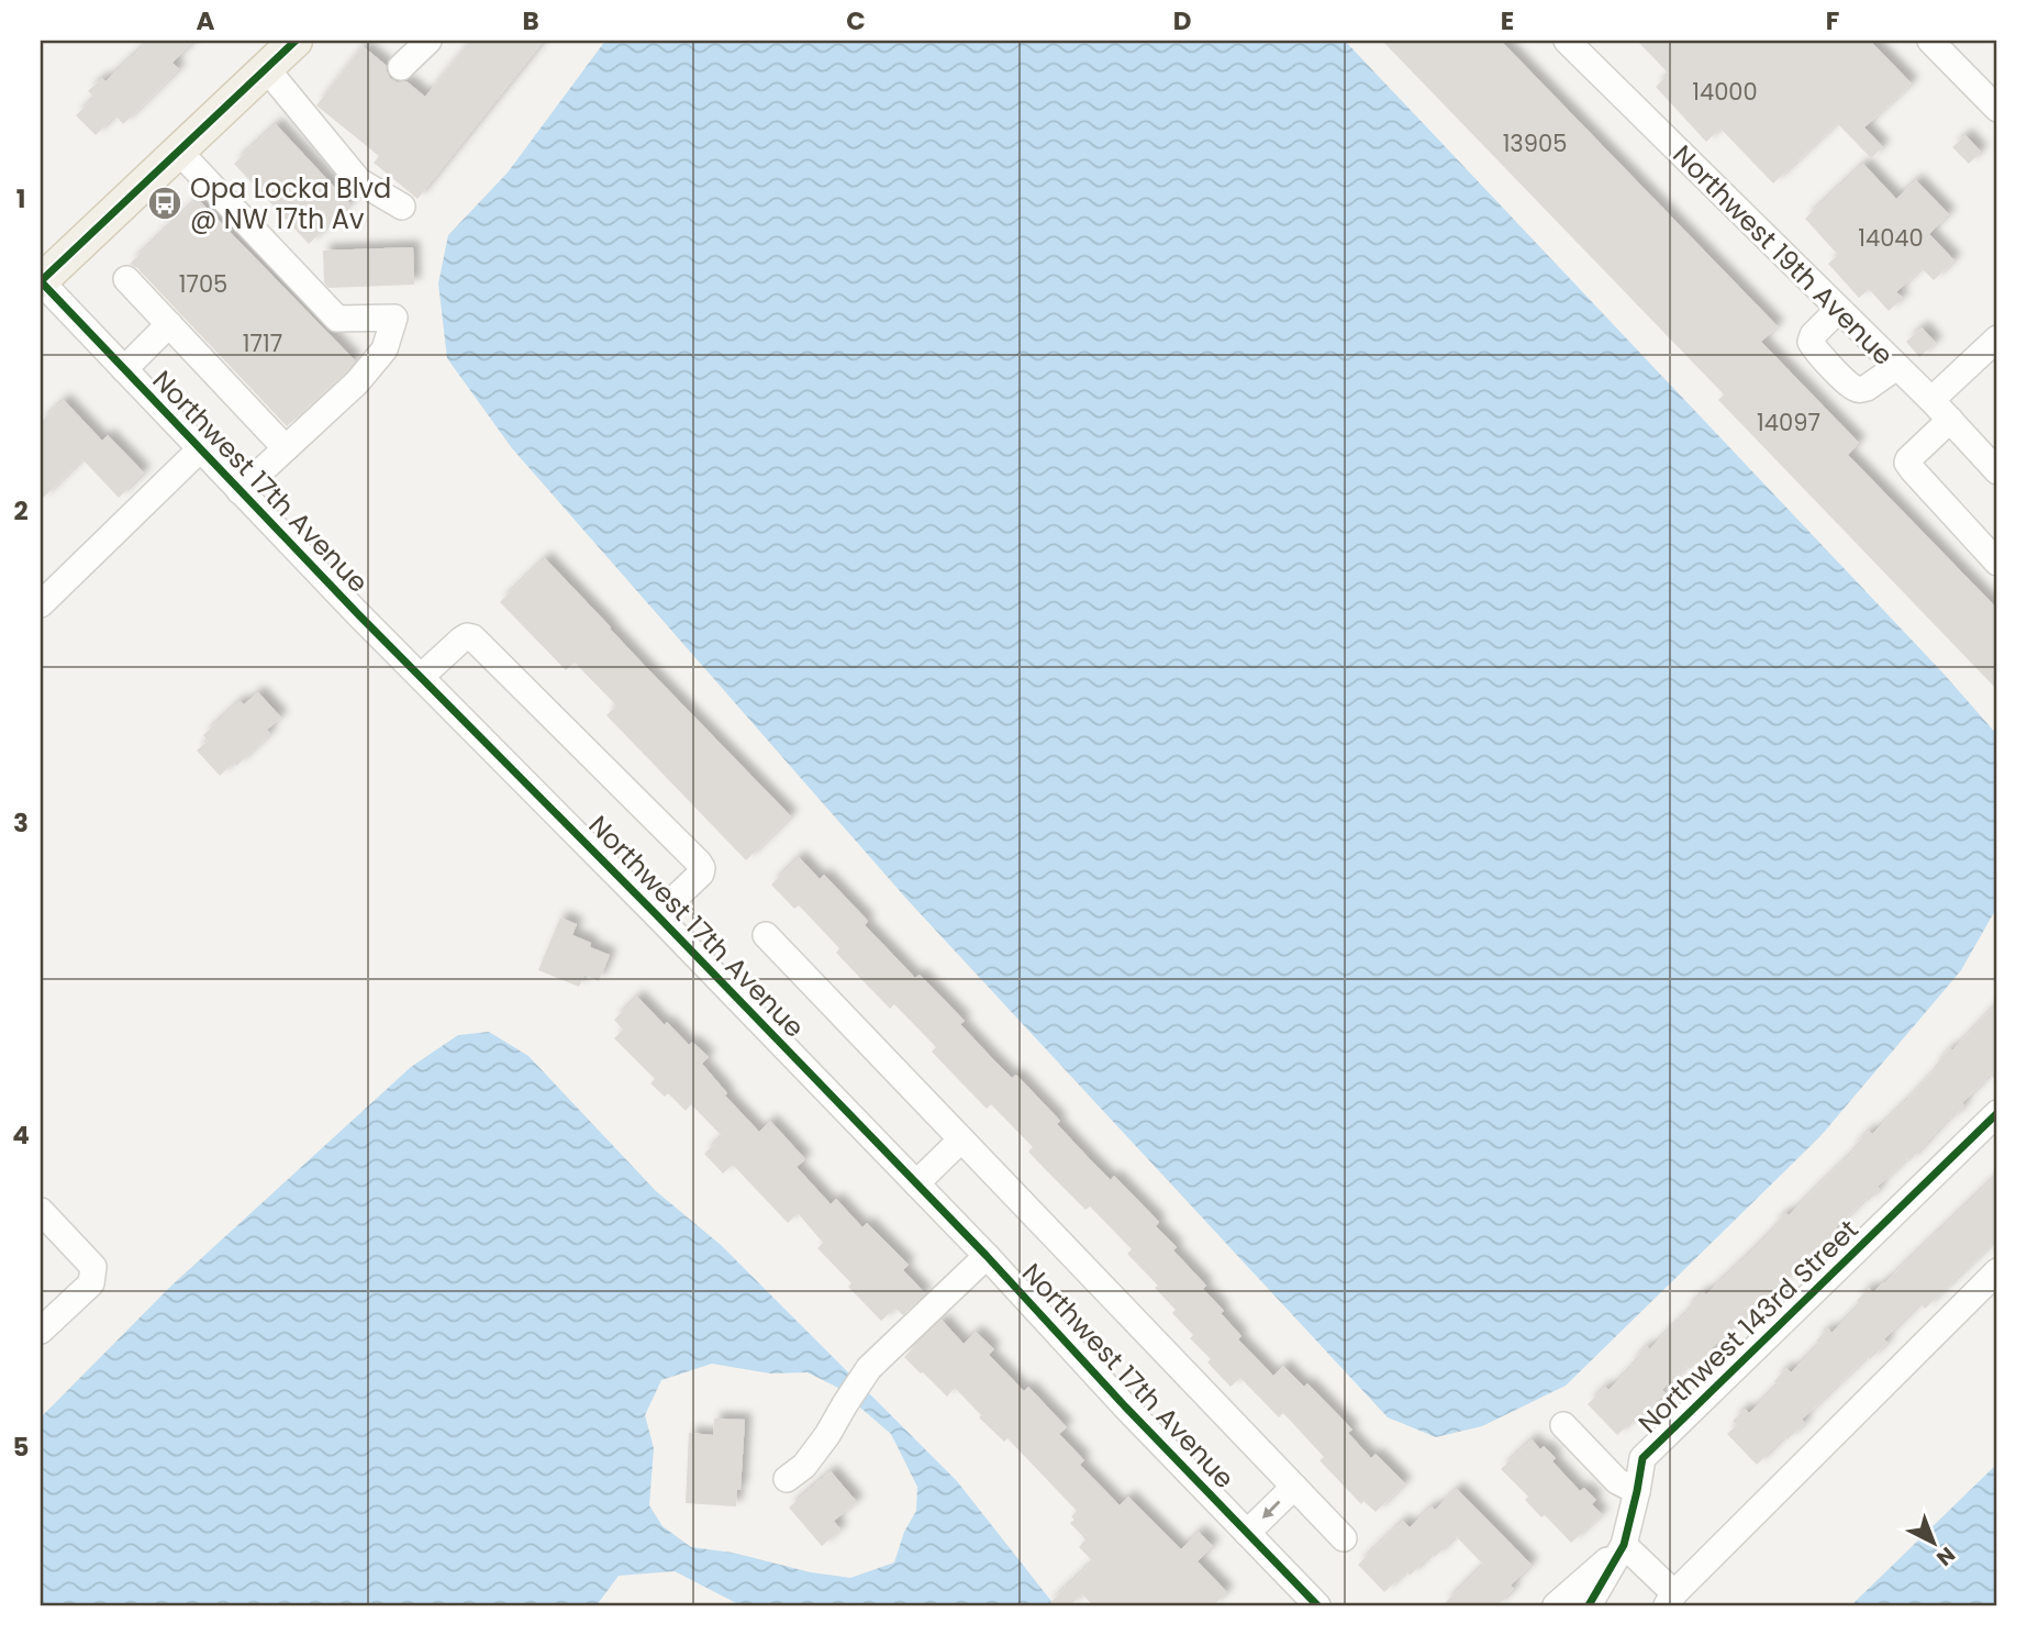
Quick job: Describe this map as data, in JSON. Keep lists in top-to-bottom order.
{
  "streets": {
    "street": ["Northwest 19th Avenue", "Northwest 17th Avenue", "Northwest 143rd Street"]
  },
  "places": {
    "bus stop": ["Opa Locka Blvd @ NW 17th Av"]
  },
  "house_numbers": [
    "14000",
    "13905",
    "14040",
    "1705",
    "1717",
    "14097"
  ],
  "north": "bottom right",
  "grid": {
    "columns": [
      "A",
      "B",
      "C",
      "D",
      "E",
      "F"
    ],
    "rows": [
      "1",
      "2",
      "3",
      "4",
      "5"
    ]
  }
}
